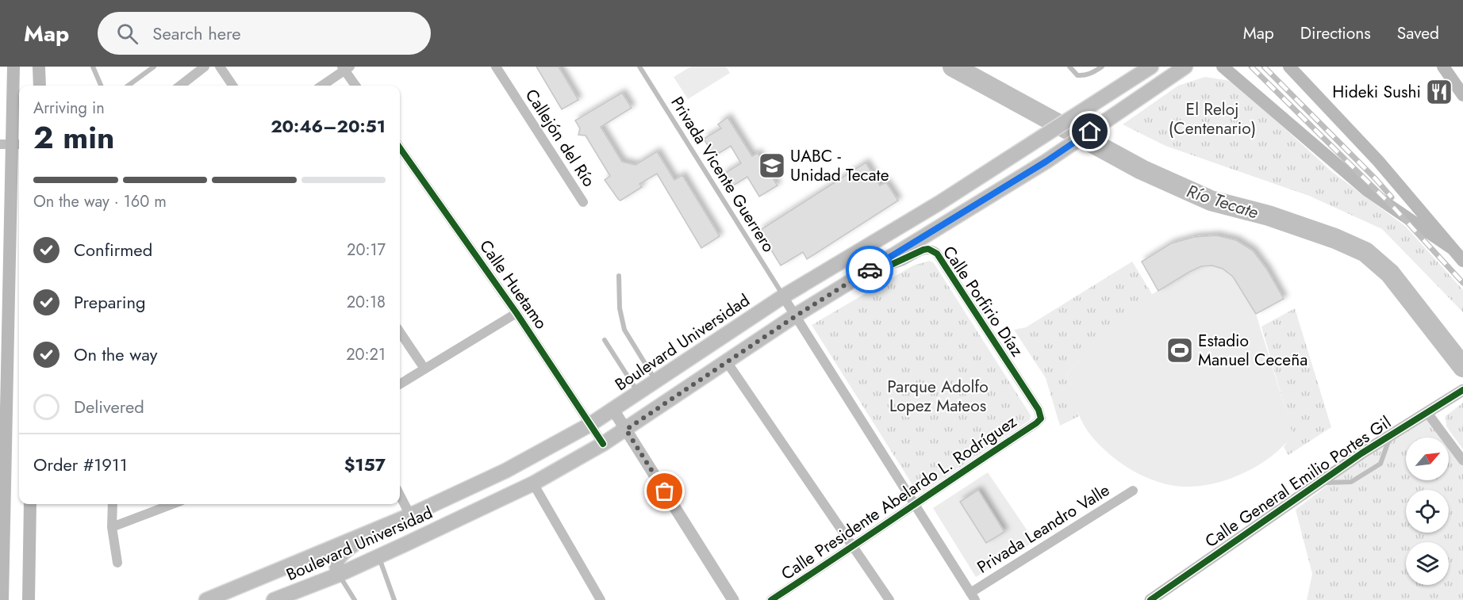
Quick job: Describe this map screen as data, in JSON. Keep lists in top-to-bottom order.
{
  "streets": {
    "main road": ["Boulevard Universidad"],
    "street": [
      "Callejón del Río",
      "Calle Huetamo",
      "Calle Porfirio Díaz",
      "Calle General Emilio Portes Gil",
      "Calle Presidente Abelardo L. Rodríguez",
      "Privada Leandro Valle"
    ],
    "lane": ["Privada Vicente Guerrero"]
  },
  "crossings": [
    ["Privada Vicente Guerrero", "Boulevard Universidad"],
    ["Calle Huetamo", "Boulevard Universidad"],
    ["Calle Porfirio Díaz", "Boulevard Universidad"],
    ["Calle Porfirio Díaz", "Calle Presidente Abelardo L. Rodríguez"]
  ],
  "water": ["Río Tecate"],
  "parks": ["El Reloj (Centenario)", "Parque Adolfo Lopez Mateos"],
  "places": {
    "restaurant": ["Hideki Sushi"],
    "school or university": ["UABC - Unidad Tecate"],
    "sports": ["Estadio Manuel Ceceña"]
  },
  "north": "top right",
  "page": {
    "header": "Map",
    "search": "Search here",
    "nav": ["Map", "Directions", "Saved"],
    "heading": ["2 min", "Arriving in", "20:46–20:51"],
    "panel": ["Order #1911", "$157"],
    "bar": "On the way · 160 m",
    "list": [
      ["Confirmed", "20:17"],
      ["Preparing", "20:18"],
      ["On the way", "20:21"],
      "Delivered"
    ]
  }
}
